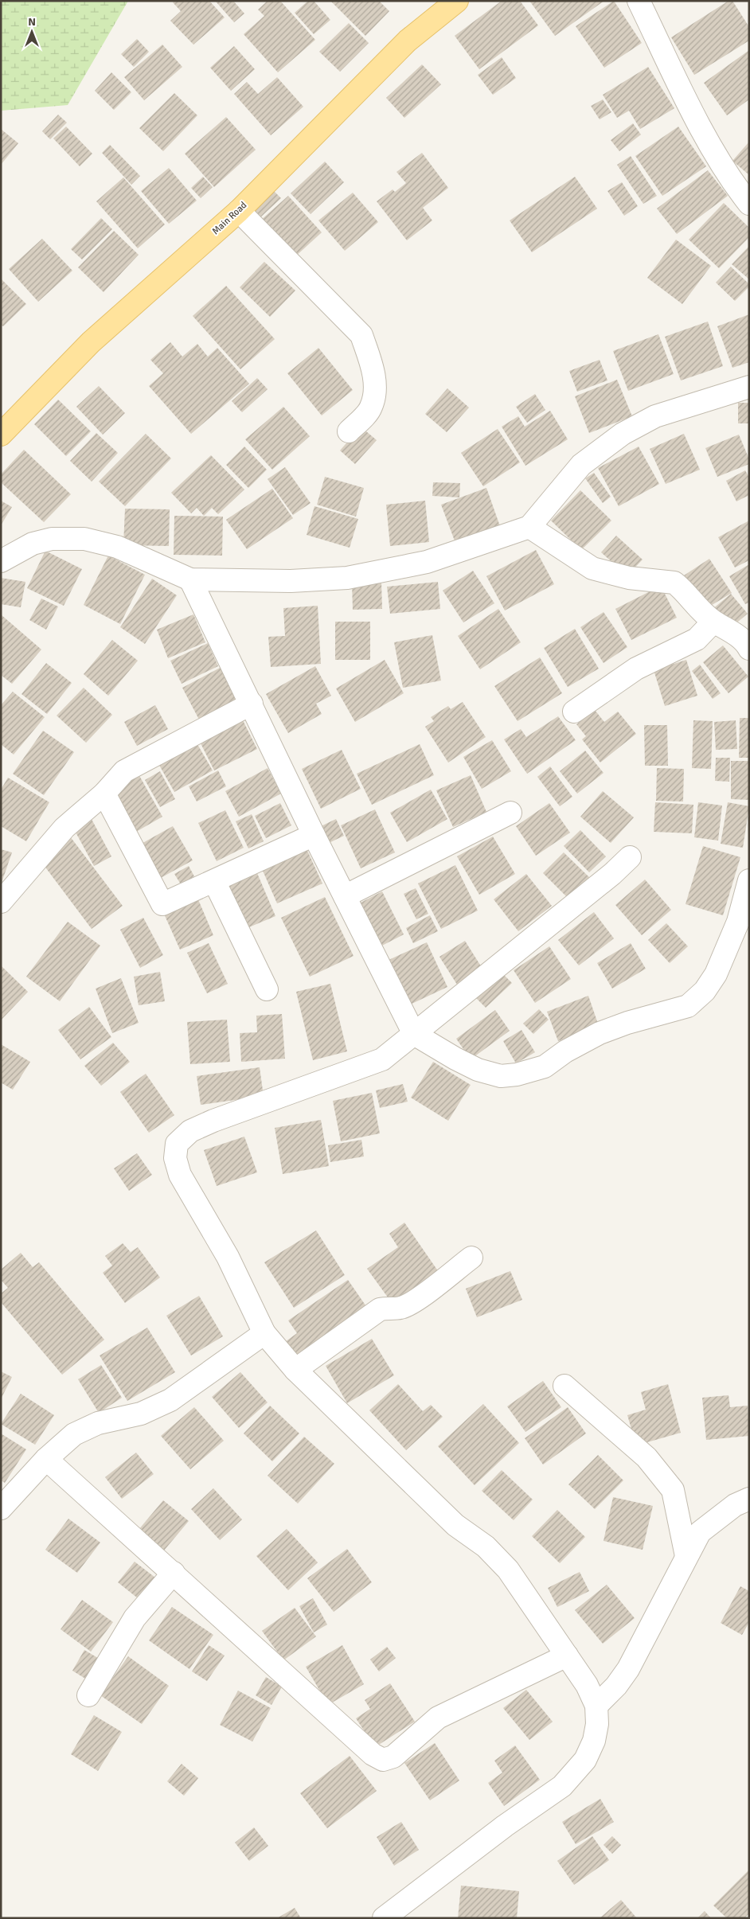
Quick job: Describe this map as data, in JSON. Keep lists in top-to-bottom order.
{
  "streets": {
    "main road": ["Main Road"]
  },
  "north": "top"
}
